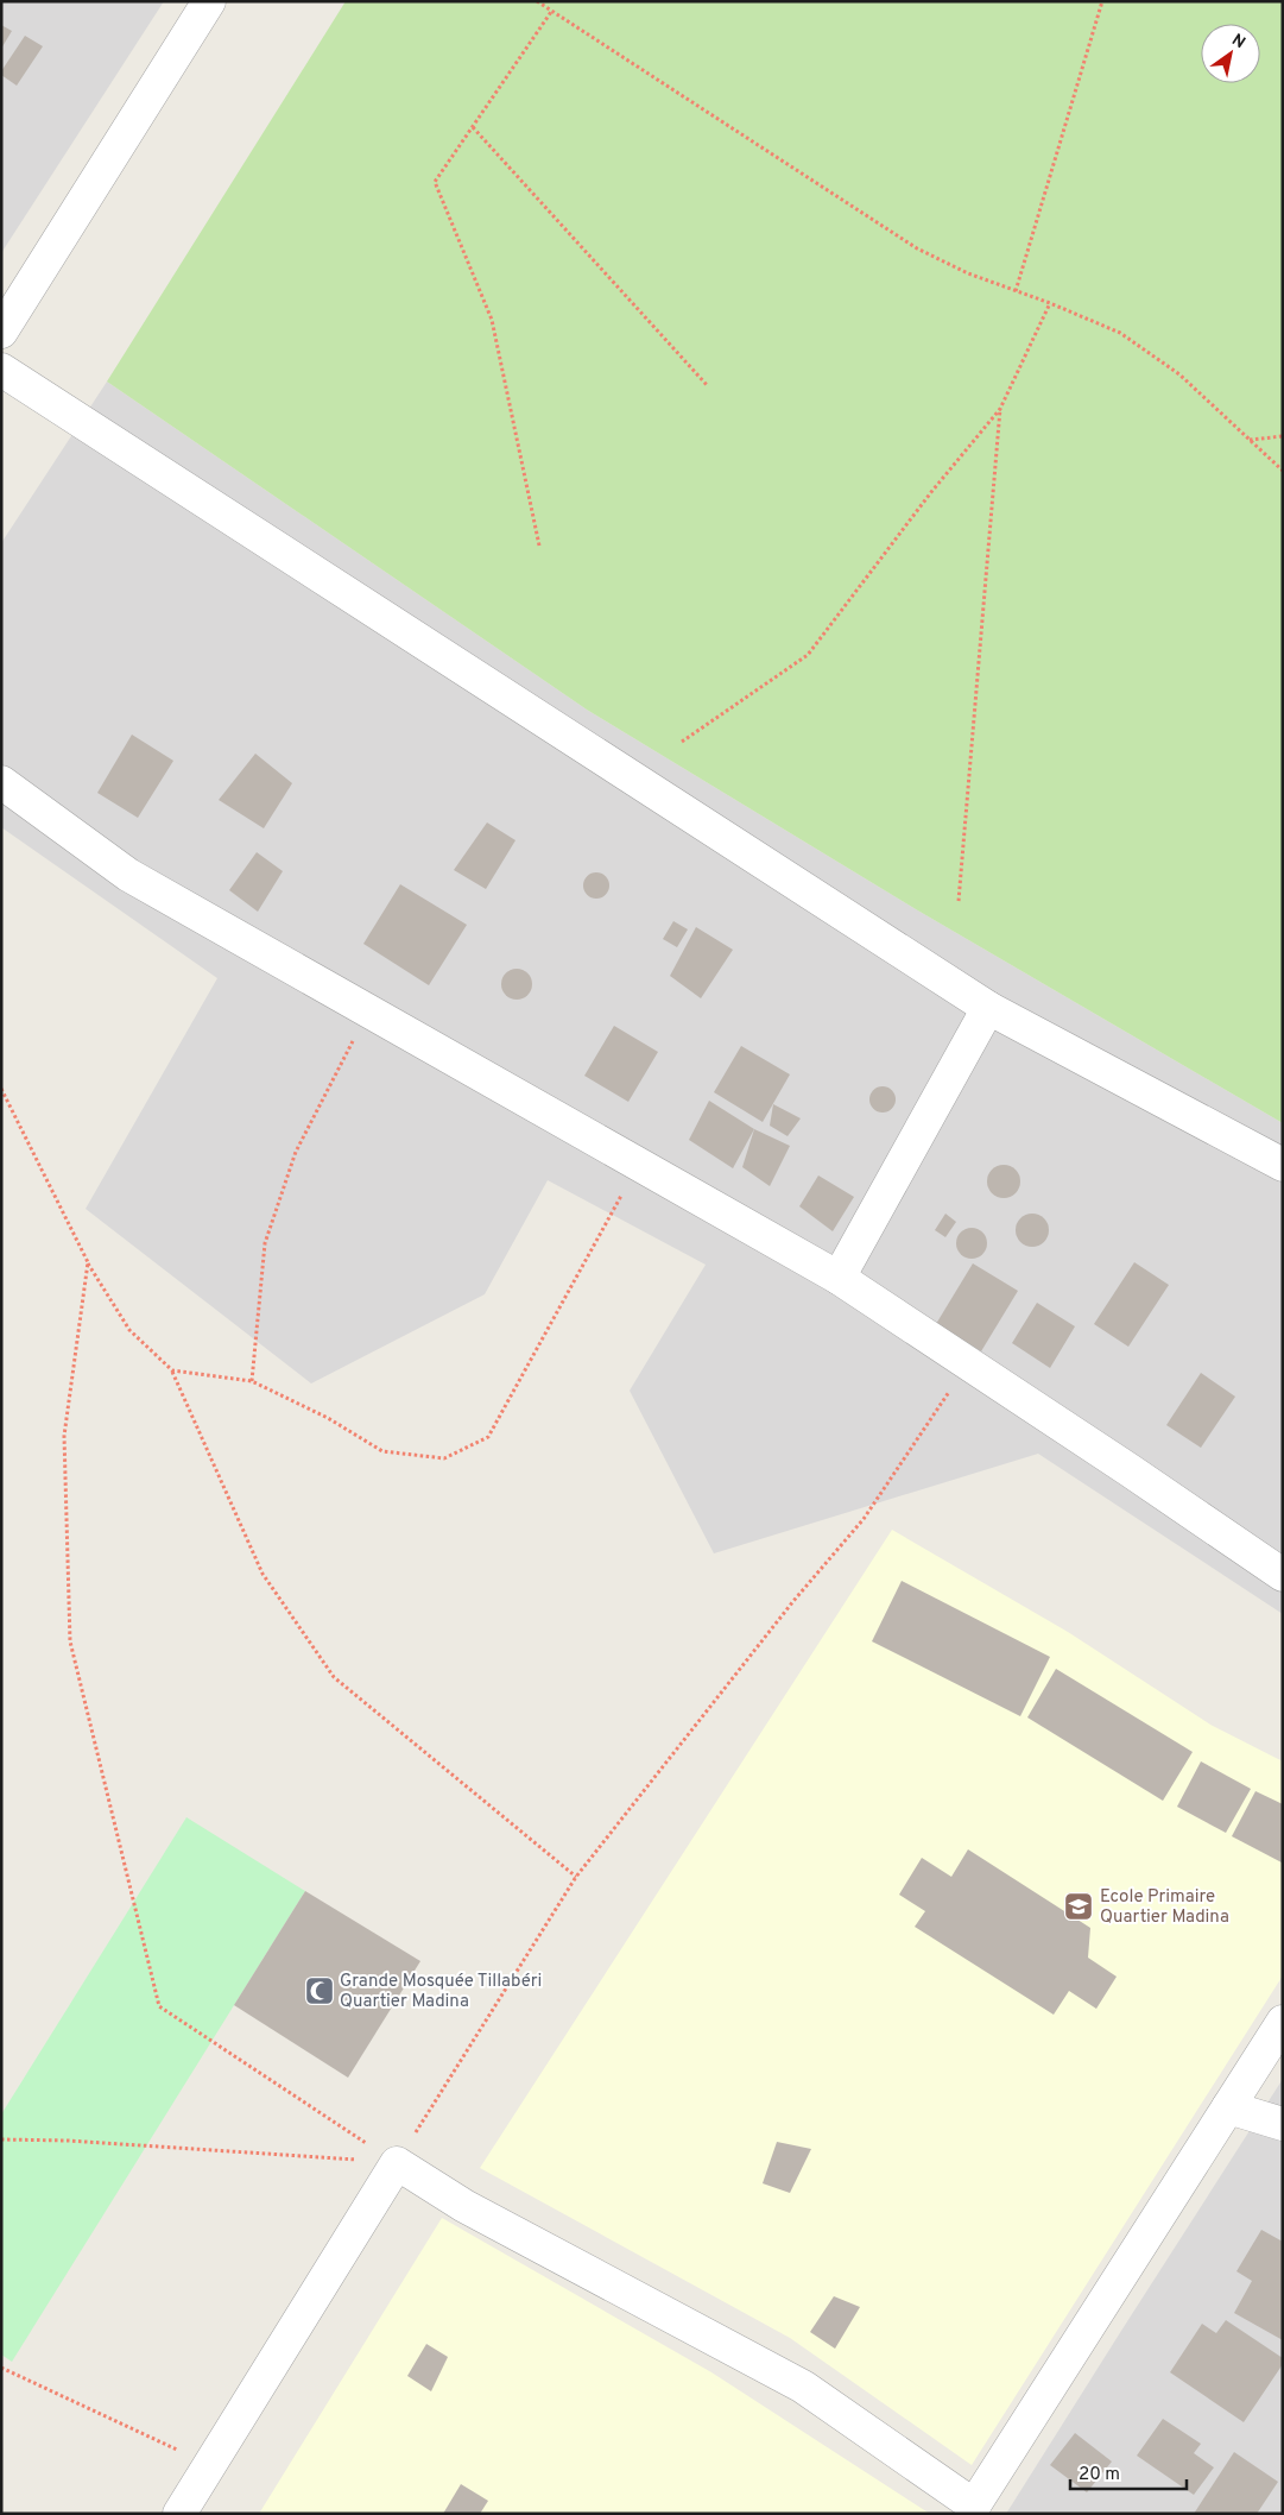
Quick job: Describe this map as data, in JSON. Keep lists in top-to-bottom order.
{
  "places": {
    "school or university": ["Ecole Primaire Quartier Madina"],
    "mosque": ["Grande Mosquée Tillabéri Quartier Madina"]
  },
  "scale_bar": "20 m",
  "north": "top right"
}
